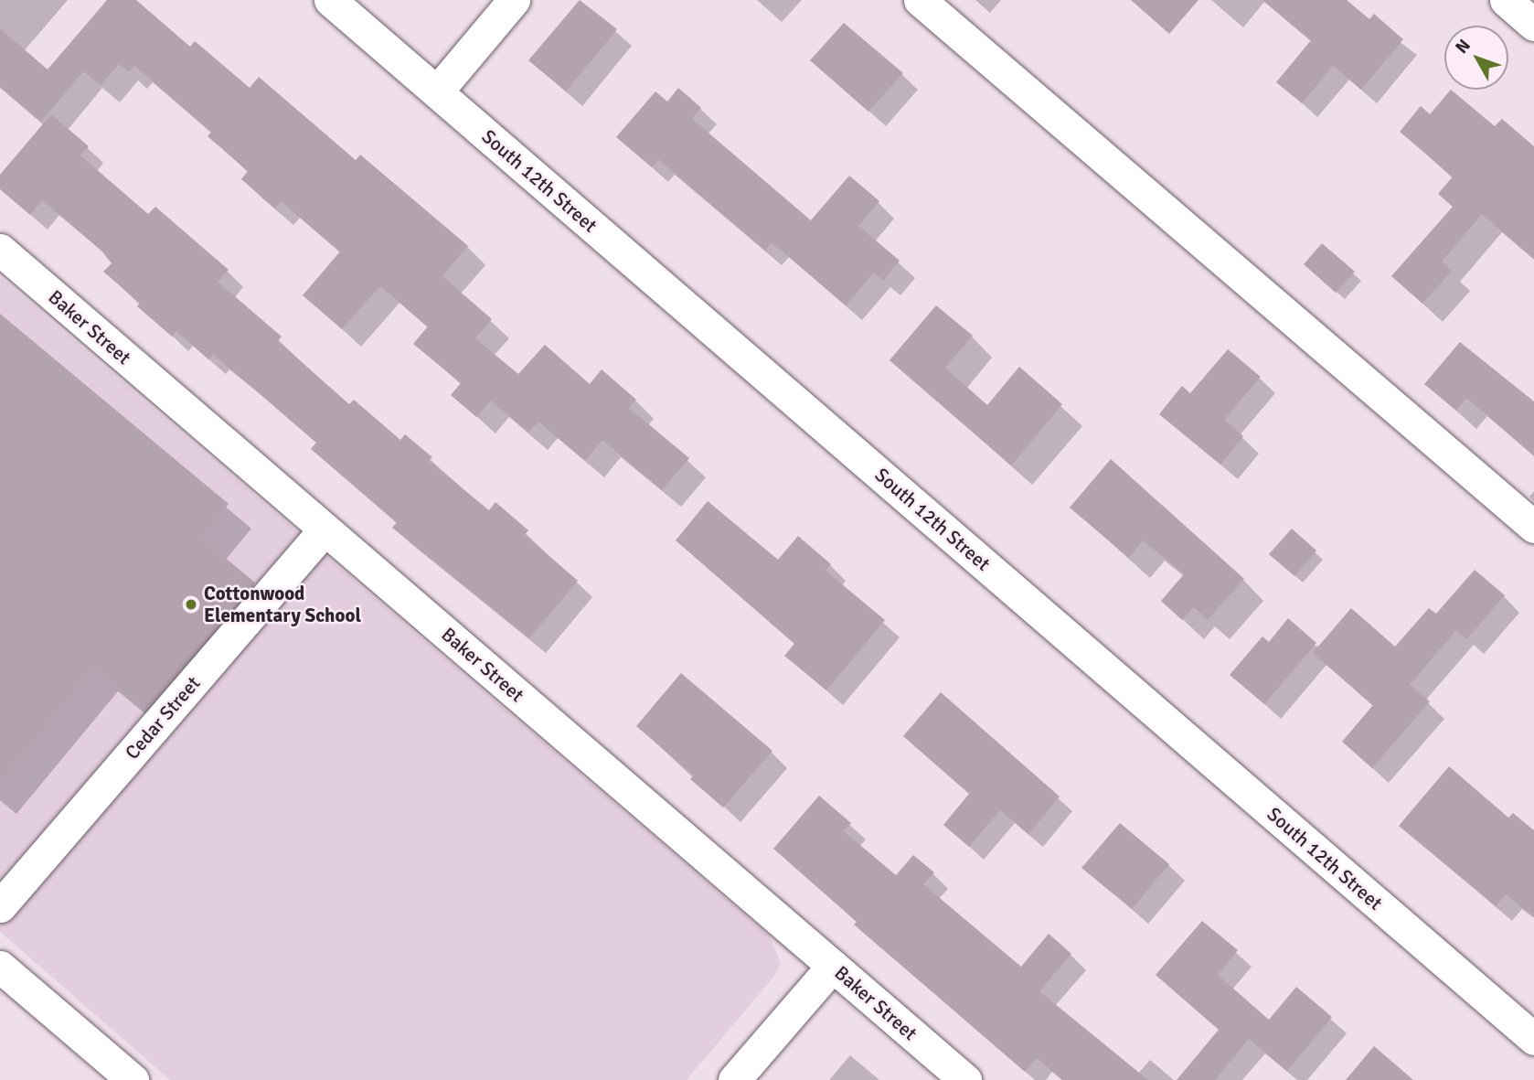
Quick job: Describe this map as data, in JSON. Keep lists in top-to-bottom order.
{
  "streets": {
    "street": ["South 12th Street", "Baker Street", "Cedar Street"]
  },
  "crossings": [
    ["Baker Street", "Cedar Street"]
  ],
  "places": ["Cottonwood Elementary School"],
  "north": "top left"
}
